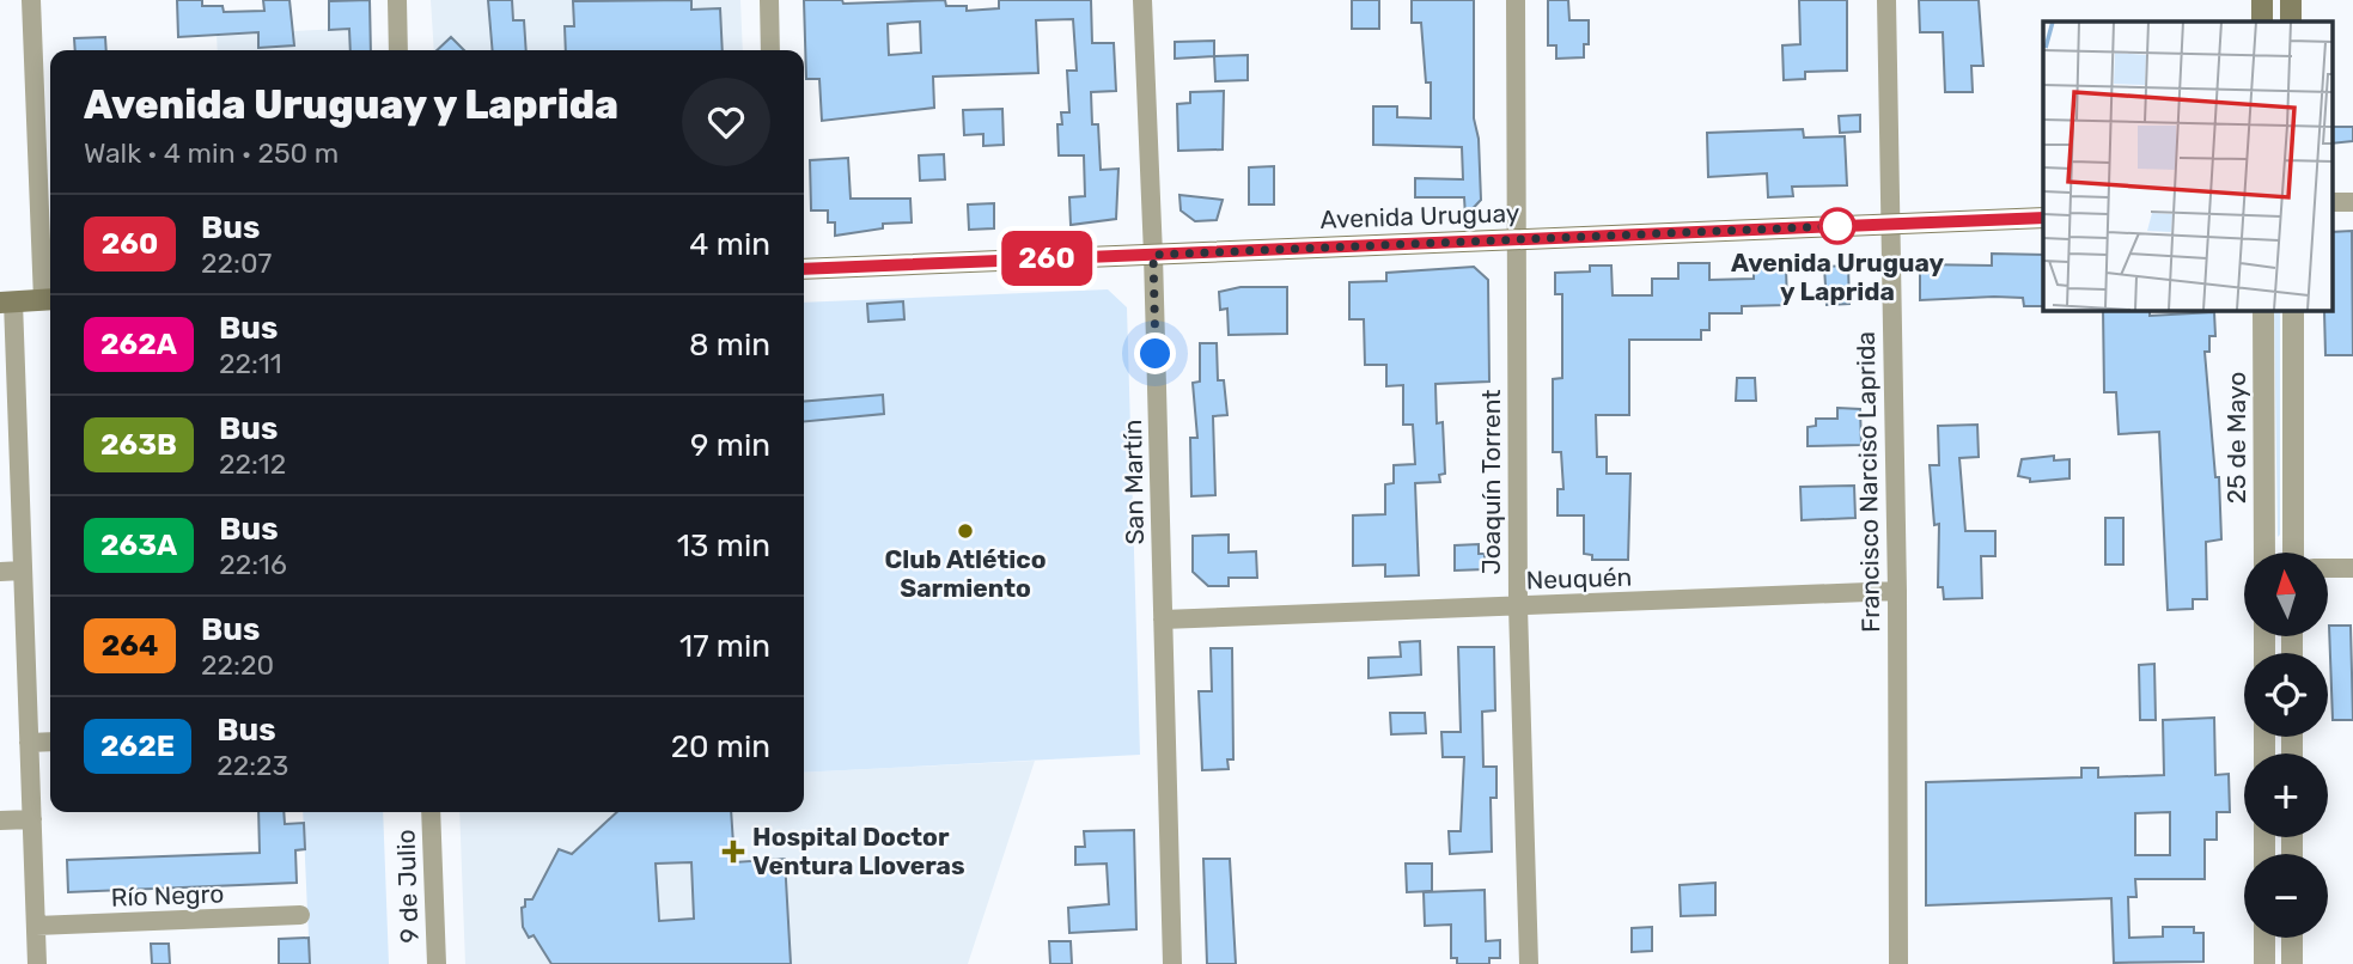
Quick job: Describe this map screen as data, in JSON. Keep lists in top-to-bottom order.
{
  "streets": {
    "main road": ["Avenida Uruguay"],
    "street": [
      "25 de Mayo",
      "San Martín",
      "Joaquín Torrent",
      "Francisco Narciso Laprida",
      "Neuquén",
      "9 de Julio",
      "Río Negro"
    ]
  },
  "crossings": [
    ["Avenida Uruguay", "San Martín"],
    ["Avenida Uruguay", "Joaquín Torrent"],
    ["Avenida Uruguay", "Francisco Narciso Laprida"],
    ["San Martín", "Neuquén"],
    ["Joaquín Torrent", "Neuquén"],
    ["Francisco Narciso Laprida", "Neuquén"]
  ],
  "places": {
    "other": ["Avenida Uruguay y Laprida", "Club Atlético Sarmiento"],
    "health": ["Hospital Doctor Ventura Lloveras"]
  },
  "lines": ["bus line 260"],
  "north": "top",
  "page": {
    "on_map": "260",
    "heading": ["Avenida Uruguay y Laprida", "Walk · 4 min · 250 m"],
    "list": [
      {
        "mark": "260",
        "name": "Bus",
        "note": "22:07",
        "value": "4 min"
      },
      {
        "mark": "262A",
        "name": "Bus",
        "note": "22:11",
        "value": "8 min"
      },
      {
        "mark": "263B",
        "name": "Bus",
        "note": "22:12",
        "value": "9 min"
      },
      {
        "mark": "263A",
        "name": "Bus",
        "note": "22:16",
        "value": "13 min"
      },
      {
        "mark": "264",
        "name": "Bus",
        "note": "22:20",
        "value": "17 min"
      },
      {
        "mark": "262E",
        "name": "Bus",
        "note": "22:23",
        "value": "20 min"
      }
    ],
    "map_buttons": ["+", "−"]
  }
}
